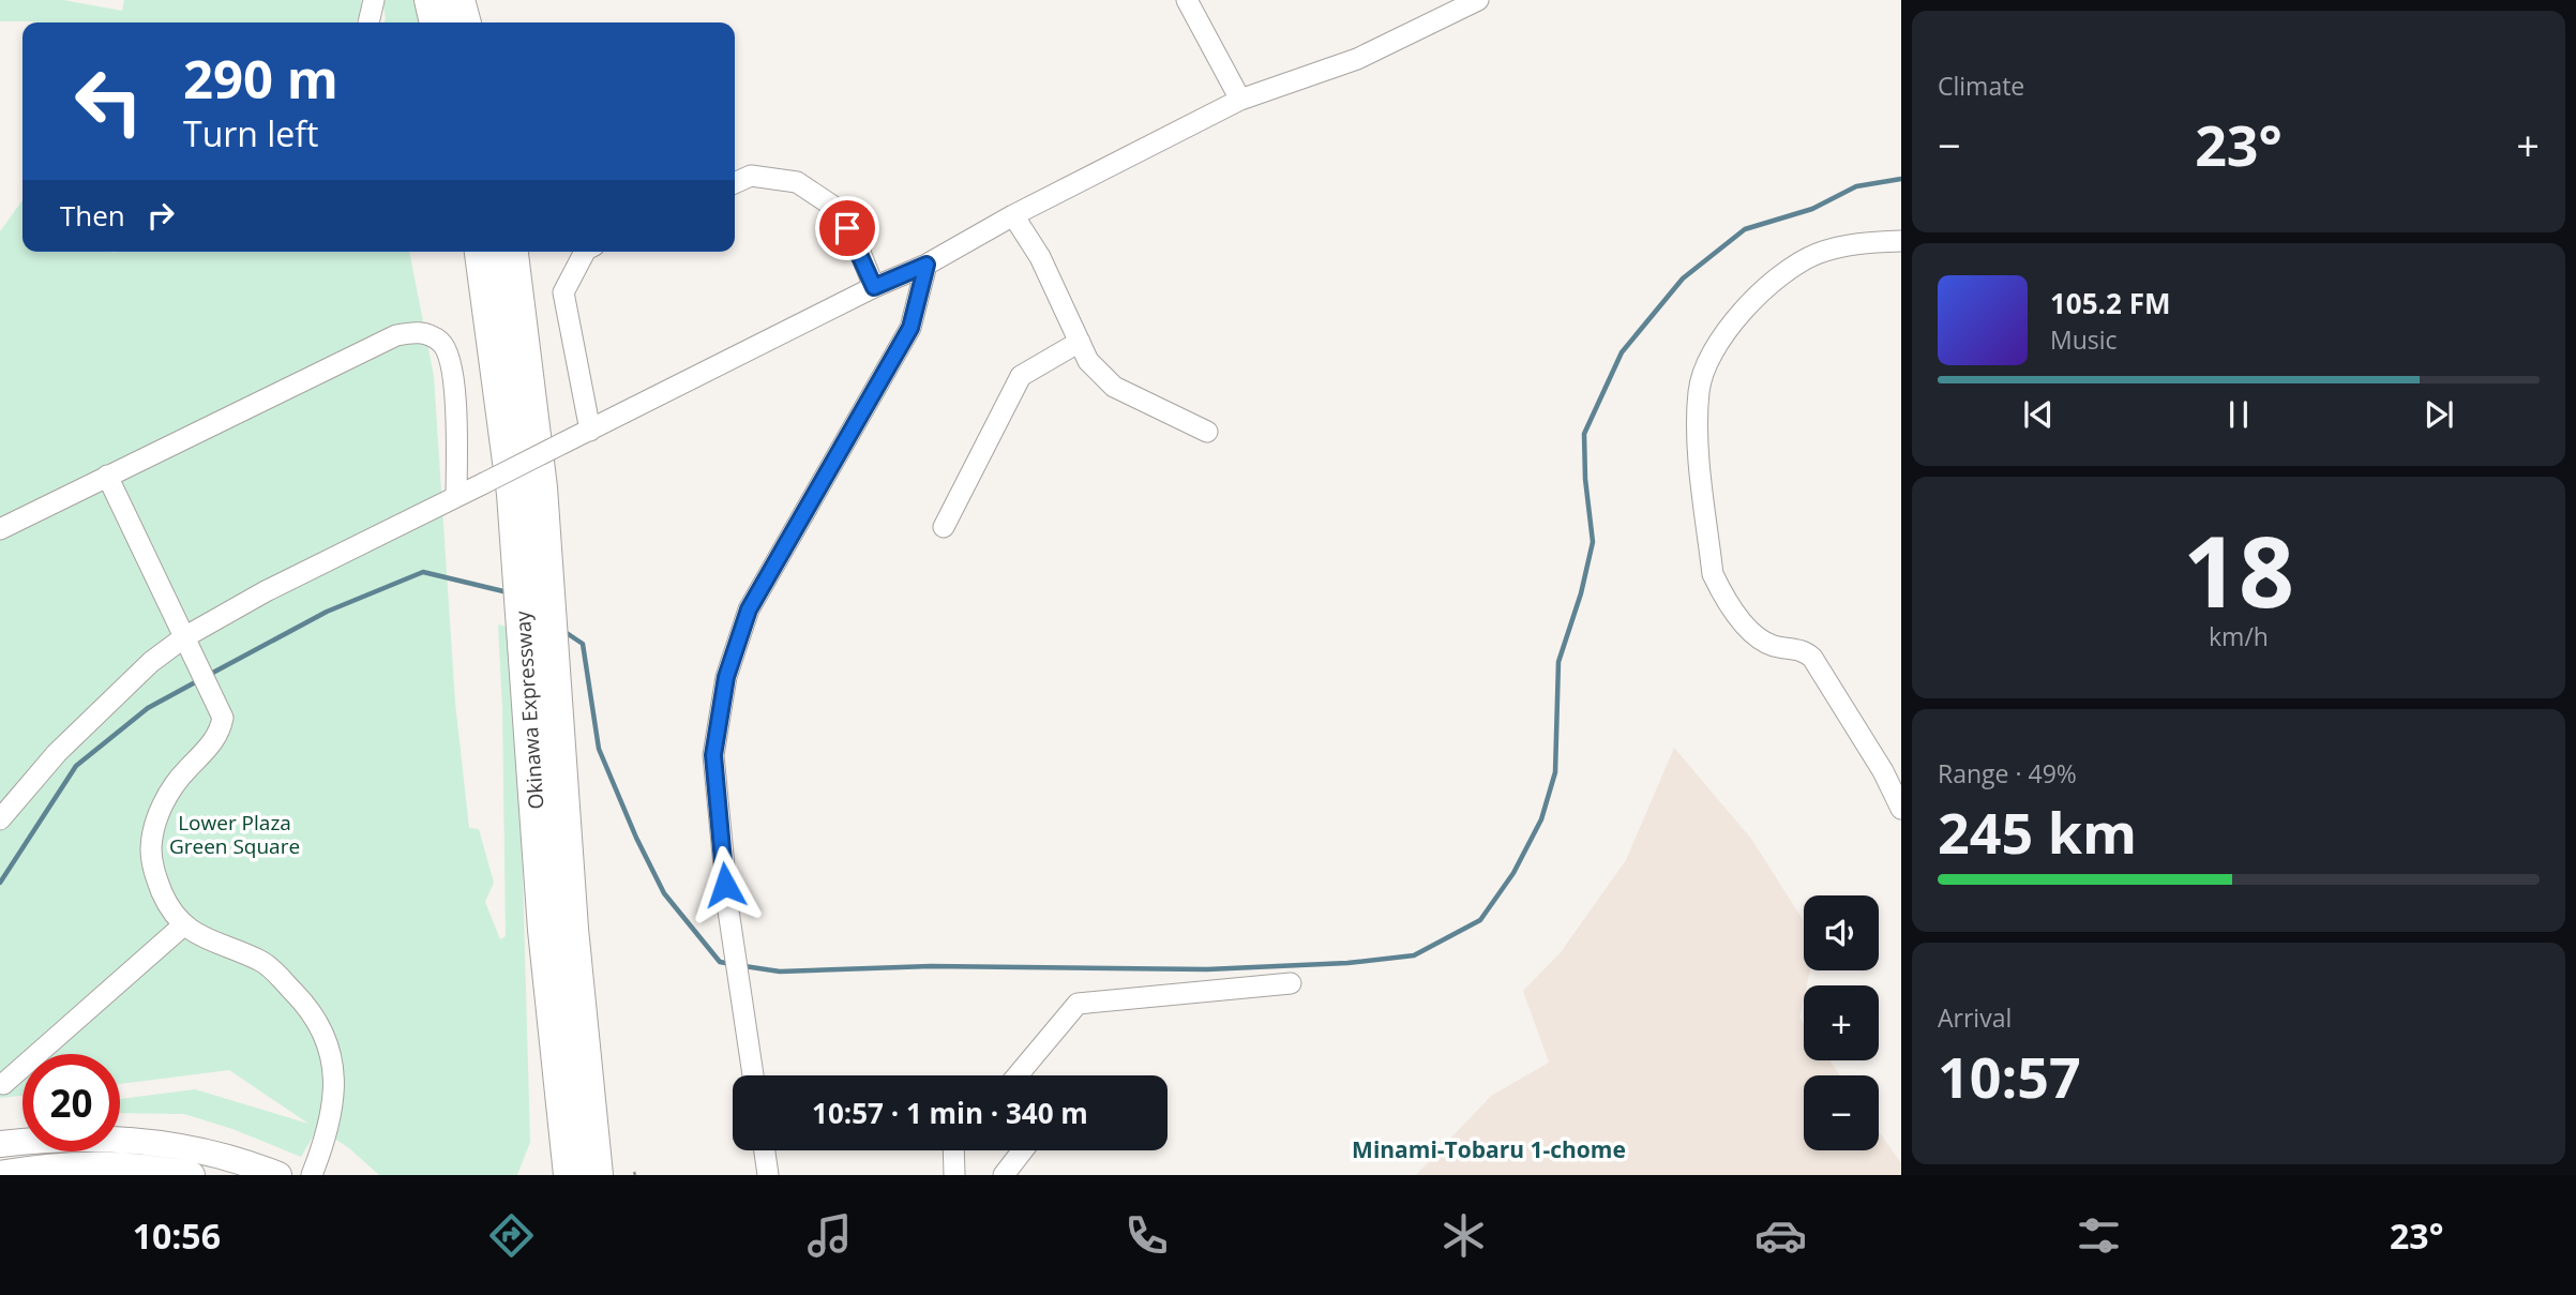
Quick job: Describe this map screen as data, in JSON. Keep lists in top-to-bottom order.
{
  "streets": {
    "highway": ["Okinawa Expressway"]
  },
  "districts": ["Minami-Tobaru 1-chome"],
  "parks": ["Lower Plaza Green Square"],
  "page": {
    "tile": [
      "Climate",
      ["18", "km/h"],
      ["Range · 49%", "245 km"],
      ["Arrival", "10:57"]
    ],
    "turn": ["290 m", "Turn left"],
    "heat": ["−", "23°", "+"],
    "then": "Then",
    "song": ["105.2 FM", "Music"],
    "map_buttons": ["+", "−"],
    "limit": "20",
    "trip": "10:57 · 1 min · 340 m",
    "tabs": ["10:56", "23°"]
  }
}
